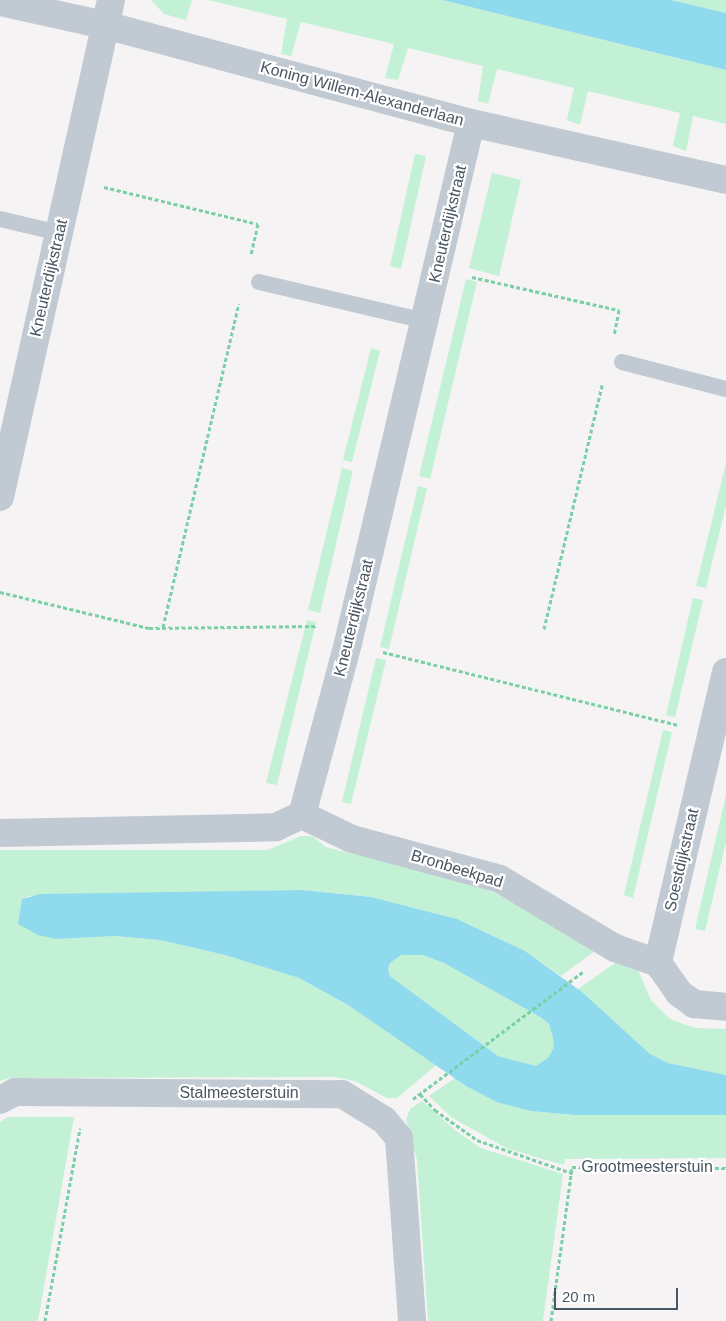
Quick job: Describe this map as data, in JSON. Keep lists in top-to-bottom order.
{
  "streets": {
    "street": [
      "Koning Willem-Alexanderlaan",
      "Kneuterdijkstraat",
      "Soestdijkstraat",
      "Bronbeekpad",
      "Stalmeesterstuin"
    ],
    "path": ["Grootmeesterstuin"]
  },
  "crossings": [
    ["Koning Willem-Alexanderlaan", "Kneuterdijkstraat"],
    ["Kneuterdijkstraat", "Bronbeekpad"],
    ["Soestdijkstraat", "Bronbeekpad"]
  ],
  "scale_bar": "20 m"
}
